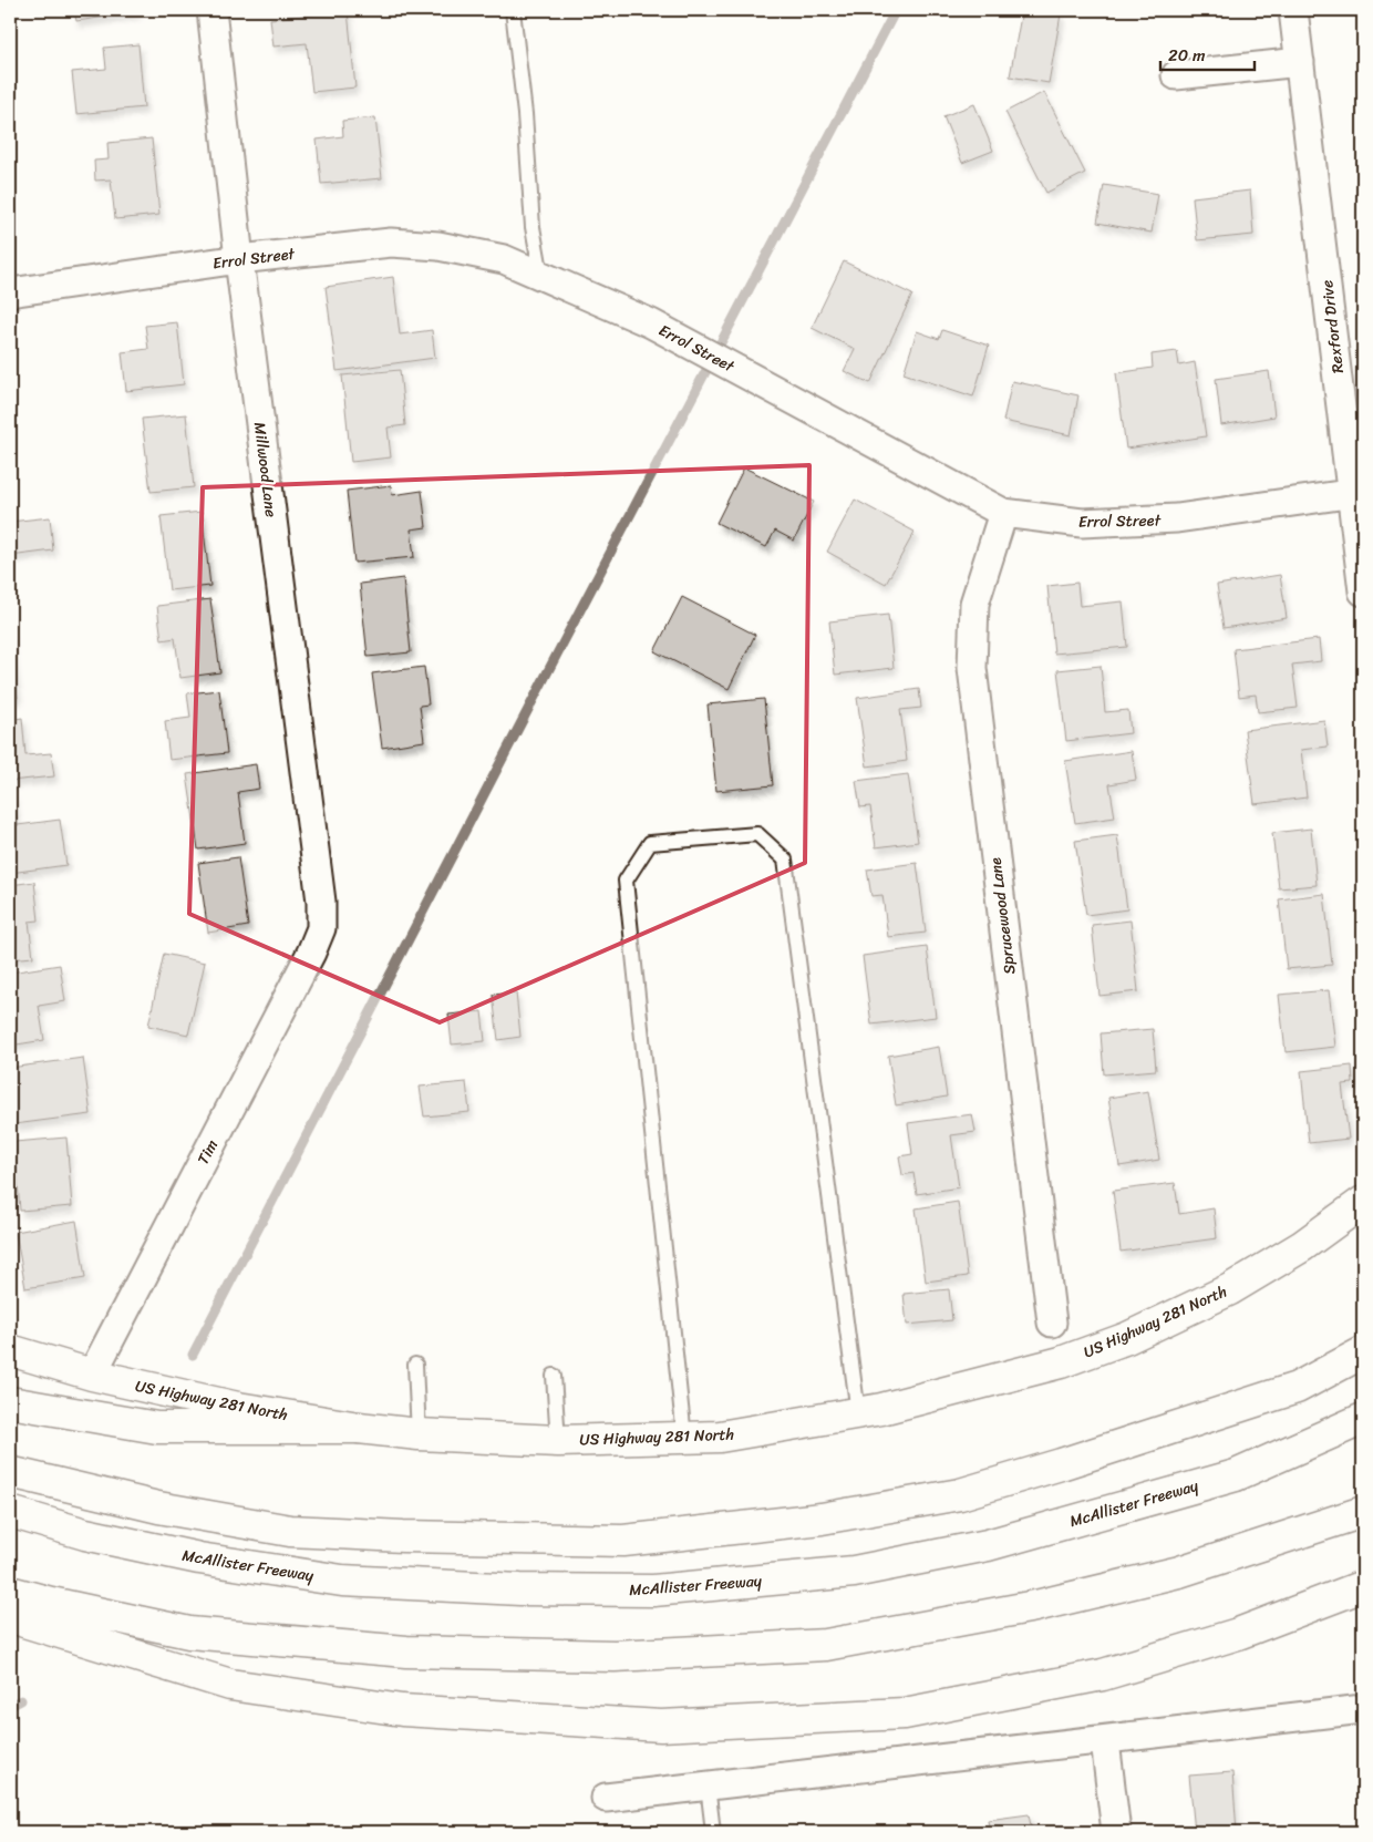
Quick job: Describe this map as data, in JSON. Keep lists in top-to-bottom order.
{
  "streets": {
    "main road": ["US Highway 281 North", "McAllister Freeway"],
    "street": [
      "Errol Street",
      "Rexford Drive",
      "Millwood Lane",
      "Sprucewood Lane",
      "Tim"
    ]
  },
  "crossings": [
    ["Errol Street", "Rexford Drive"],
    ["Errol Street", "Millwood Lane"],
    ["Errol Street", "Sprucewood Lane"],
    ["Millwood Lane", "Tim"],
    ["Tim", "US Highway 281 North"]
  ],
  "scale_bar": "20 m"
}
